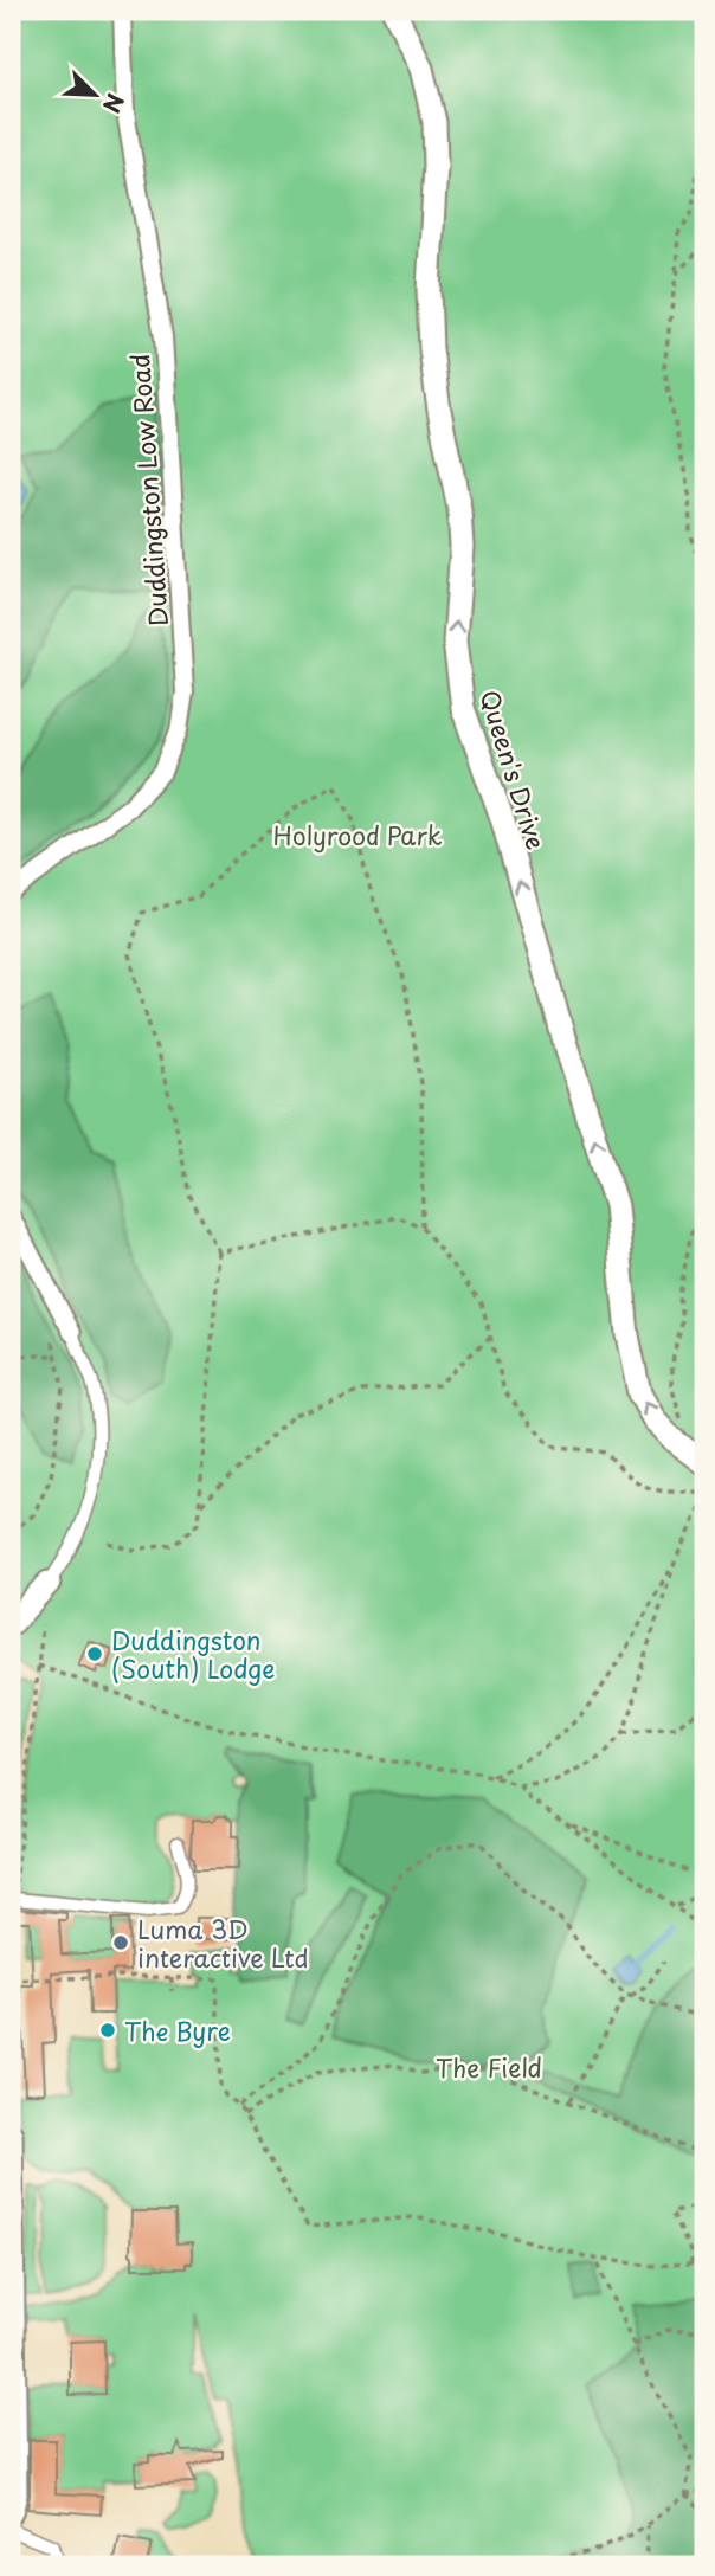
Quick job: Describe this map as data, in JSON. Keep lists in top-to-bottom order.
{
  "streets": {
    "street": ["Duddingston Low Road", "Queen's Drive"]
  },
  "one_way": ["Queen's Drive"],
  "parks": ["Holyrood Park", "The Field"],
  "places": ["Duddingston (South) Lodge", "Luma 3D interactive Ltd", "The Byre"],
  "north": "bottom right"
}
